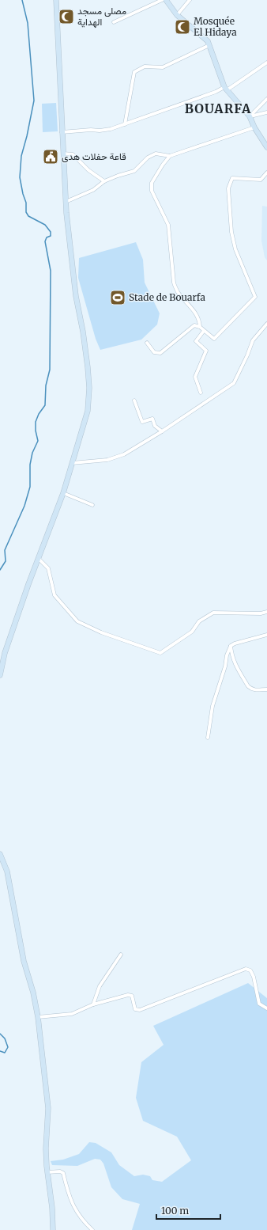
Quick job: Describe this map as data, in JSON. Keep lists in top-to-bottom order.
{
  "districts": ["BOUARFA"],
  "places": {
    "mosque": ["مصلى مسجد الهداية", "Mosquée El Hidaya"],
    "public building": ["قاعة حفلات هدى"],
    "sports": ["Stade de Bouarfa"]
  },
  "scale_bar": "100 m"
}
